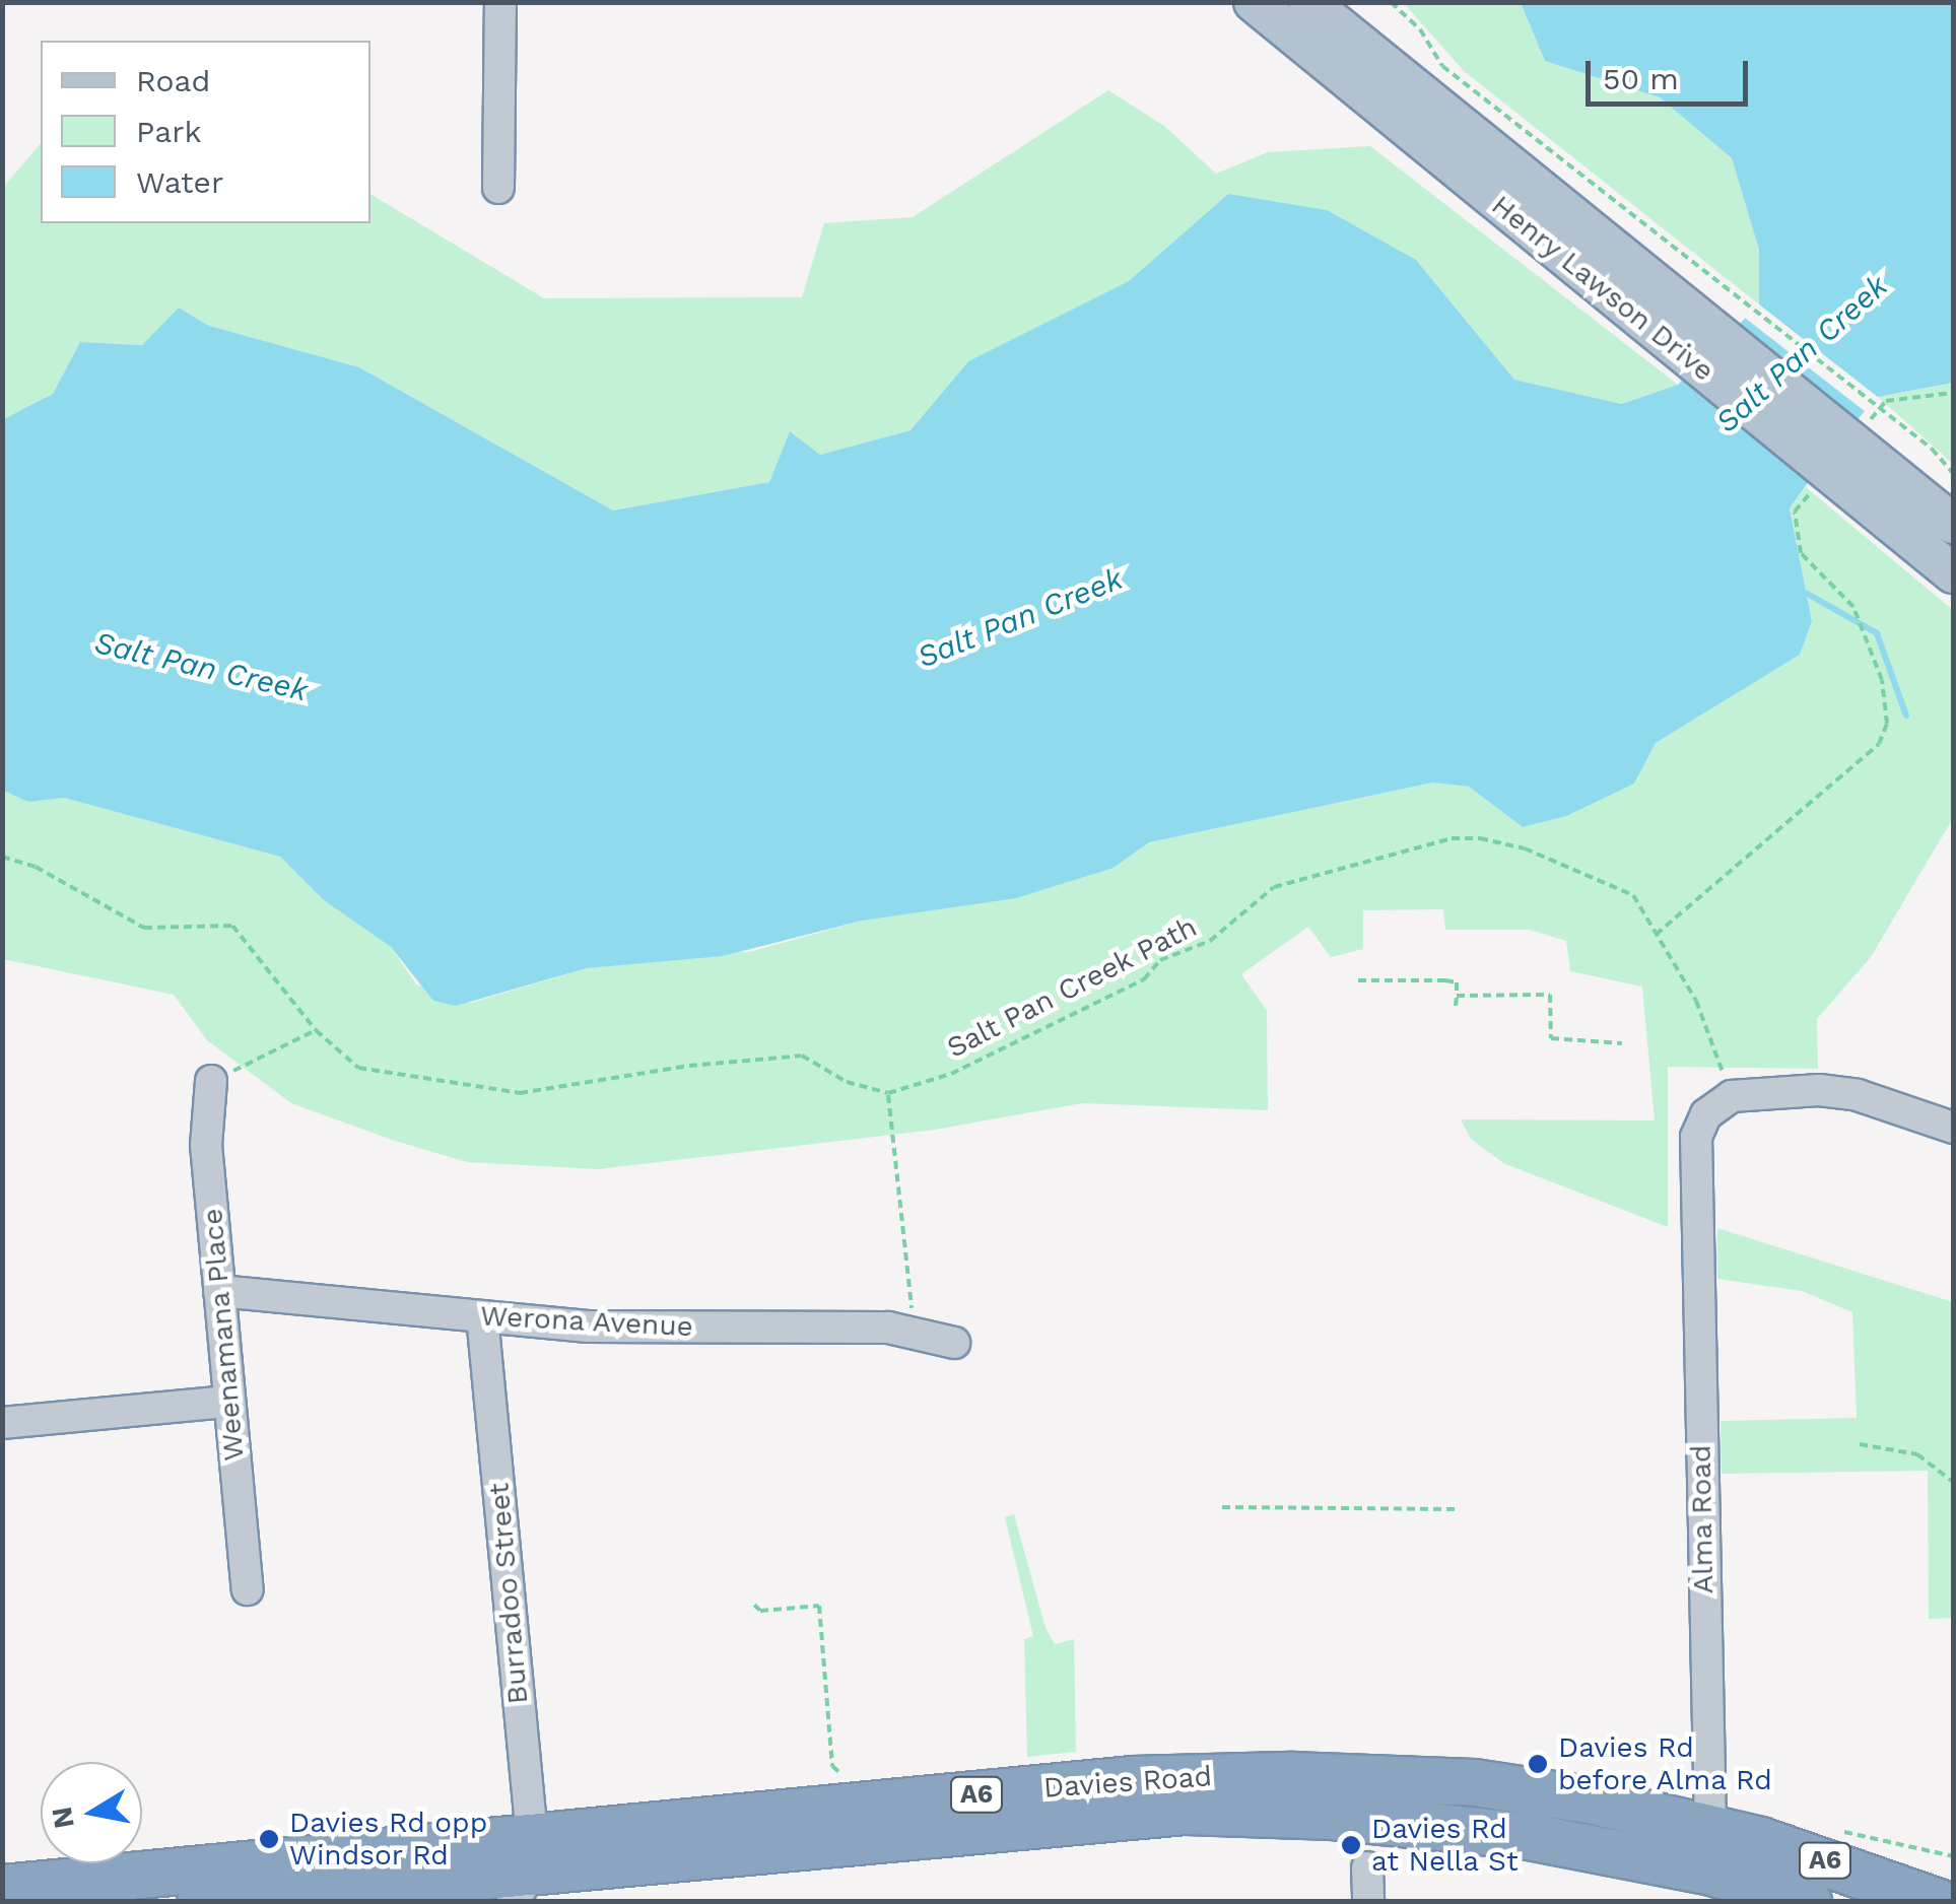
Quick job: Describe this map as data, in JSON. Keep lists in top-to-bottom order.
{
  "streets": {
    "highway": ["Alma Road", "Davies Road", "A6"],
    "main road": ["Henry Lawson Drive"],
    "street": ["Werona Avenue", "Weenamana Place", "Burradoo Street"],
    "path": ["Salt Pan Creek Path"]
  },
  "crossings": [
    ["Salt Pan Creek Path", "Alma Road"],
    ["Werona Avenue", "Weenamana Place"],
    ["Werona Avenue", "Burradoo Street"],
    ["Alma Road", "Davies Road"],
    ["Burradoo Street", "Davies Road"]
  ],
  "water": ["Salt Pan Creek"],
  "places": ["Davies Rd before Alma Rd", "Davies Rd opp Windsor Rd", "Davies Rd at Nella St"],
  "legend": ["Road", "Park", "Water"],
  "scale_bar": "50 m",
  "north": "left"
}
